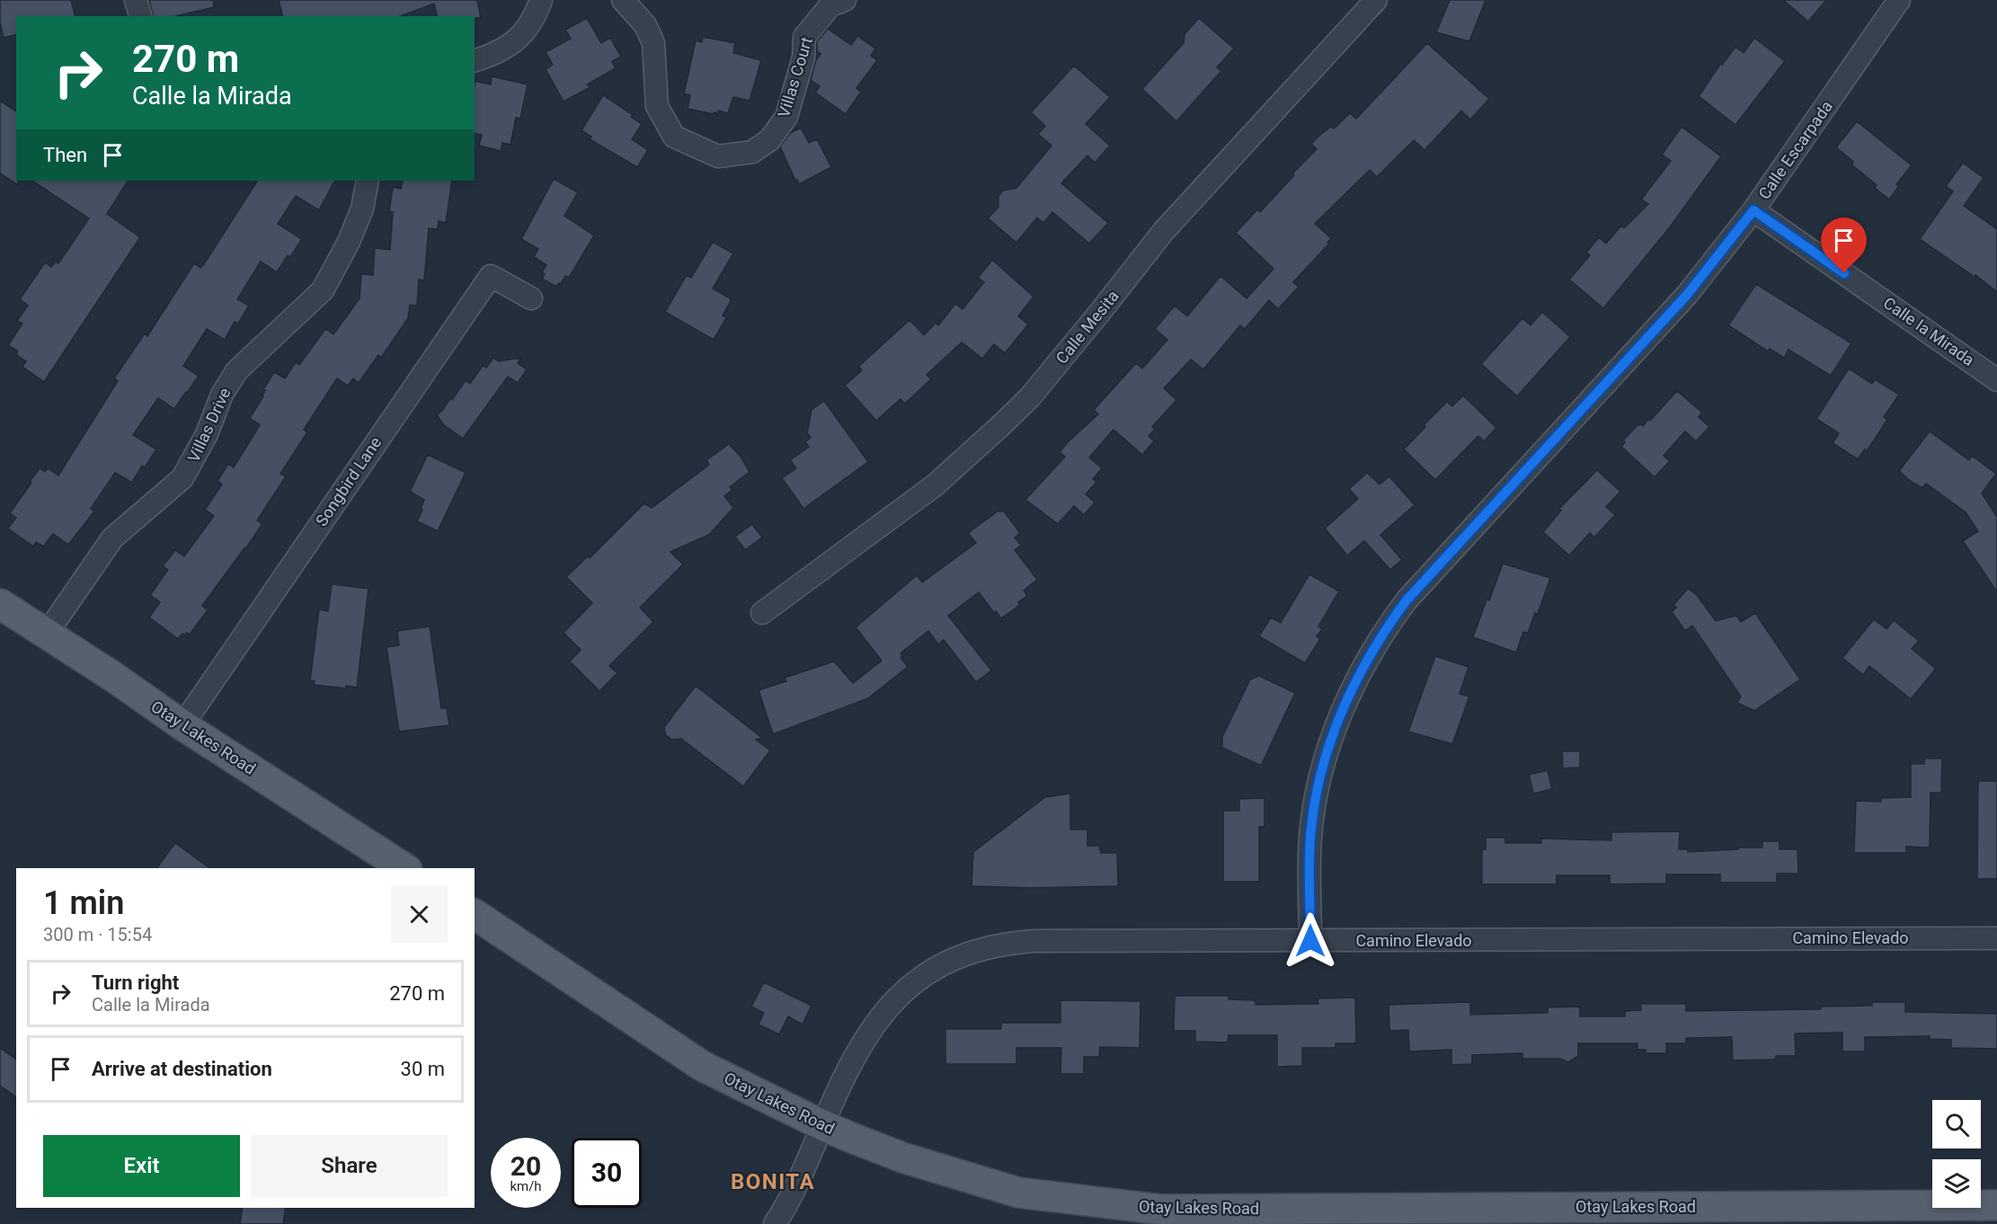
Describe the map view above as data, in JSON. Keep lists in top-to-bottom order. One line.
{"streets":{"main road":["Otay Lakes Road"],"street":["Villas Court","Calle Escarpada","Calle Mesita","Calle la Mirada","Villas Drive","Songbird Lane","Camino Elevado"]},"crossings":[["Calle Escarpada","Calle la Mirada"],["Calle Escarpada","Camino Elevado"],["Villas Drive","Otay Lakes Road"],["Songbird Lane","Otay Lakes Road"],["Otay Lakes Road","Camino Elevado"]],"districts":["BONITA"],"page":{"turn":["270 m","Calle la Mirada"],"then":"Then","heading":["1 min","300 m · 15:54"],"list":[{"name":"Turn right","note":"Calle la Mirada","value":"270 m"},{"name":"Arrive at destination","value":"30 m"}],"buttons":["Exit","Share"],"speed":"20 km/h","limit":"30"}}
